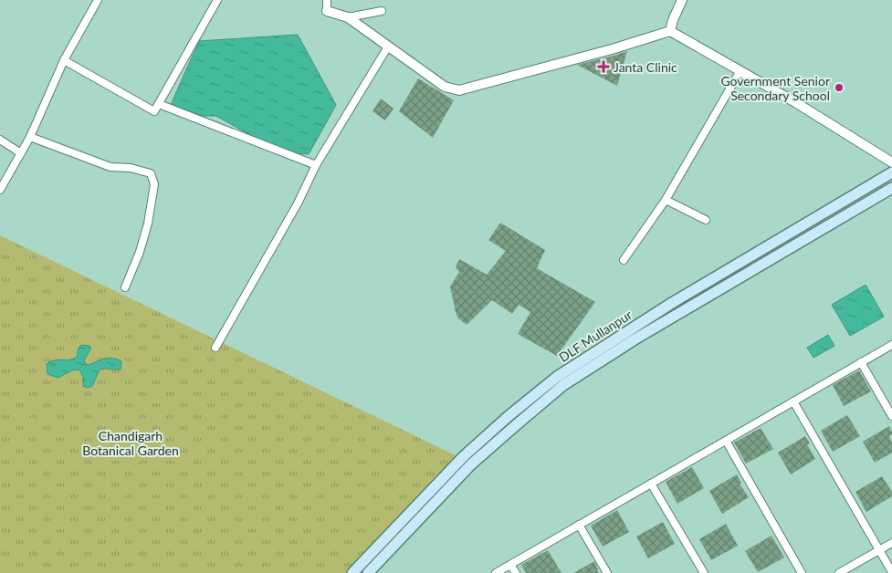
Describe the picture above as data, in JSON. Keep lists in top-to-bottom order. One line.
{"streets":{"main road":["DLF Mullanpur"]},"parks":["Chandigarh Botanical Garden"],"places":{"health":["Janta Clinic"],"other":["Government Senior Secondary School"]}}
